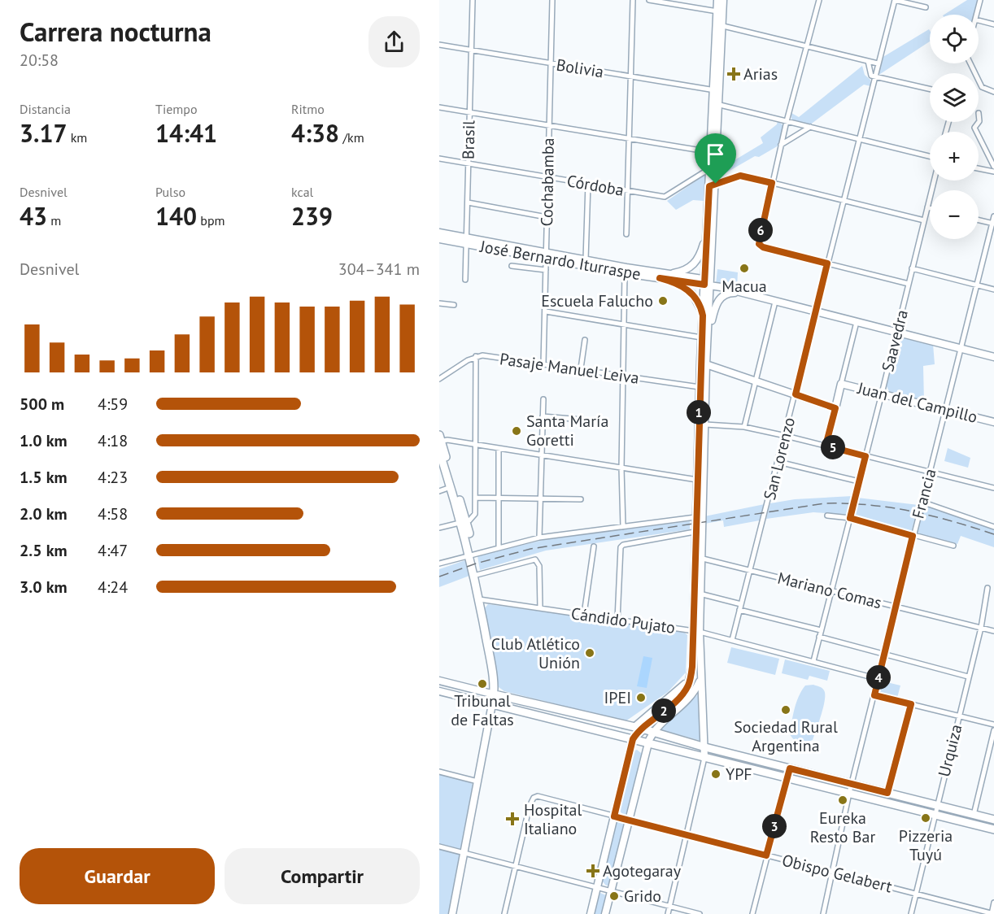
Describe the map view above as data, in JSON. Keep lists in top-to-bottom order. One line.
{"streets":{"main road":["José Bernardo Iturraspe","Juan del Campillo"],"street":["Bolivia","Brasil","Cochabamba","Córdoba","Saavedra","Pasaje Manuel Leiva","San Lorenzo","Francia","Mariano Comas","Cándido Pujato","Urquiza","Obispo Gelabert"]},"crossings":[["Bolivia","Brasil"],["Bolivia","Cochabamba"],["Brasil","Córdoba"],["Brasil","José Bernardo Iturraspe"],["Cochabamba","Córdoba"],["Cochabamba","José Bernardo Iturraspe"],["Cochabamba","Pasaje Manuel Leiva"],["José Bernardo Iturraspe","Saavedra"],["José Bernardo Iturraspe","San Lorenzo"],["José Bernardo Iturraspe","Francia"],["Saavedra","Juan del Campillo"],["Saavedra","Mariano Comas"],["Saavedra","Cándido Pujato"],["Juan del Campillo","San Lorenzo"],["Juan del Campillo","Francia"],["San Lorenzo","Mariano Comas"],["San Lorenzo","Cándido Pujato"],["Francia","Mariano Comas"],["Francia","Cándido Pujato"],["Francia","Obispo Gelabert"],["Mariano Comas","Urquiza"],["Urquiza","Obispo Gelabert"]],"places":{"health":["Arias","Hospital Italiano","Agotegaray"],"other":["Macua","Escuela Falucho","Santa María Goretti","Club Atlético Unión","Tribunal de Faltas","IPEI","Sociedad Rural Argentina","YPF","Eureka Resto Bar","Pizzeria Tuyú","Grido"]},"page":{"heading":["Carrera nocturna","20:58"],"map_buttons":["+","−"],"stats":[["Distancia","3.17 km"],["Tiempo","14:41"],["Ritmo","4:38 /km"],["Desnivel","43 m"],["Pulso","140 bpm"],["kcal","239"]],"pins":["6","1","5","4","2","3"],"chart":["Desnivel","304–341 m"],"list":[{"name":"500 m","note":"4:59"},{"name":"1.0 km","note":"4:18"},{"name":"1.5 km","note":"4:23"},{"name":"2.0 km","note":"4:58"},{"name":"2.5 km","note":"4:47"},{"name":"3.0 km","note":"4:24"}],"buttons":["Guardar","Compartir"]}}
